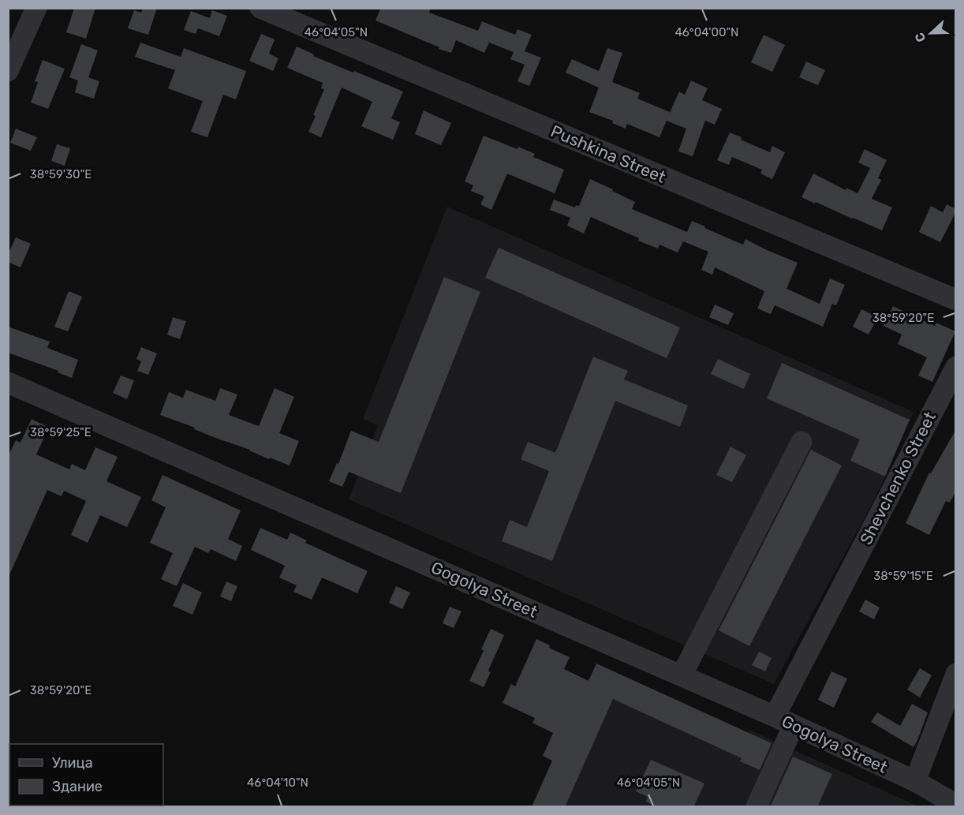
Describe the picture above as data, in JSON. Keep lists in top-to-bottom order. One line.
{"streets":{"street":["Pushkina Street","Shevchenko Street","Gogolya Street"]},"crossings":[["Shevchenko Street","Gogolya Street"]],"legend":["Улица","Здание"],"north":"left","coordinates":["46°04'05\"N","46°04'00\"N","38°59'30\"E","38°59'20\"E","38°59'25\"E","38°59'15\"E","46°04'10\"N"]}
